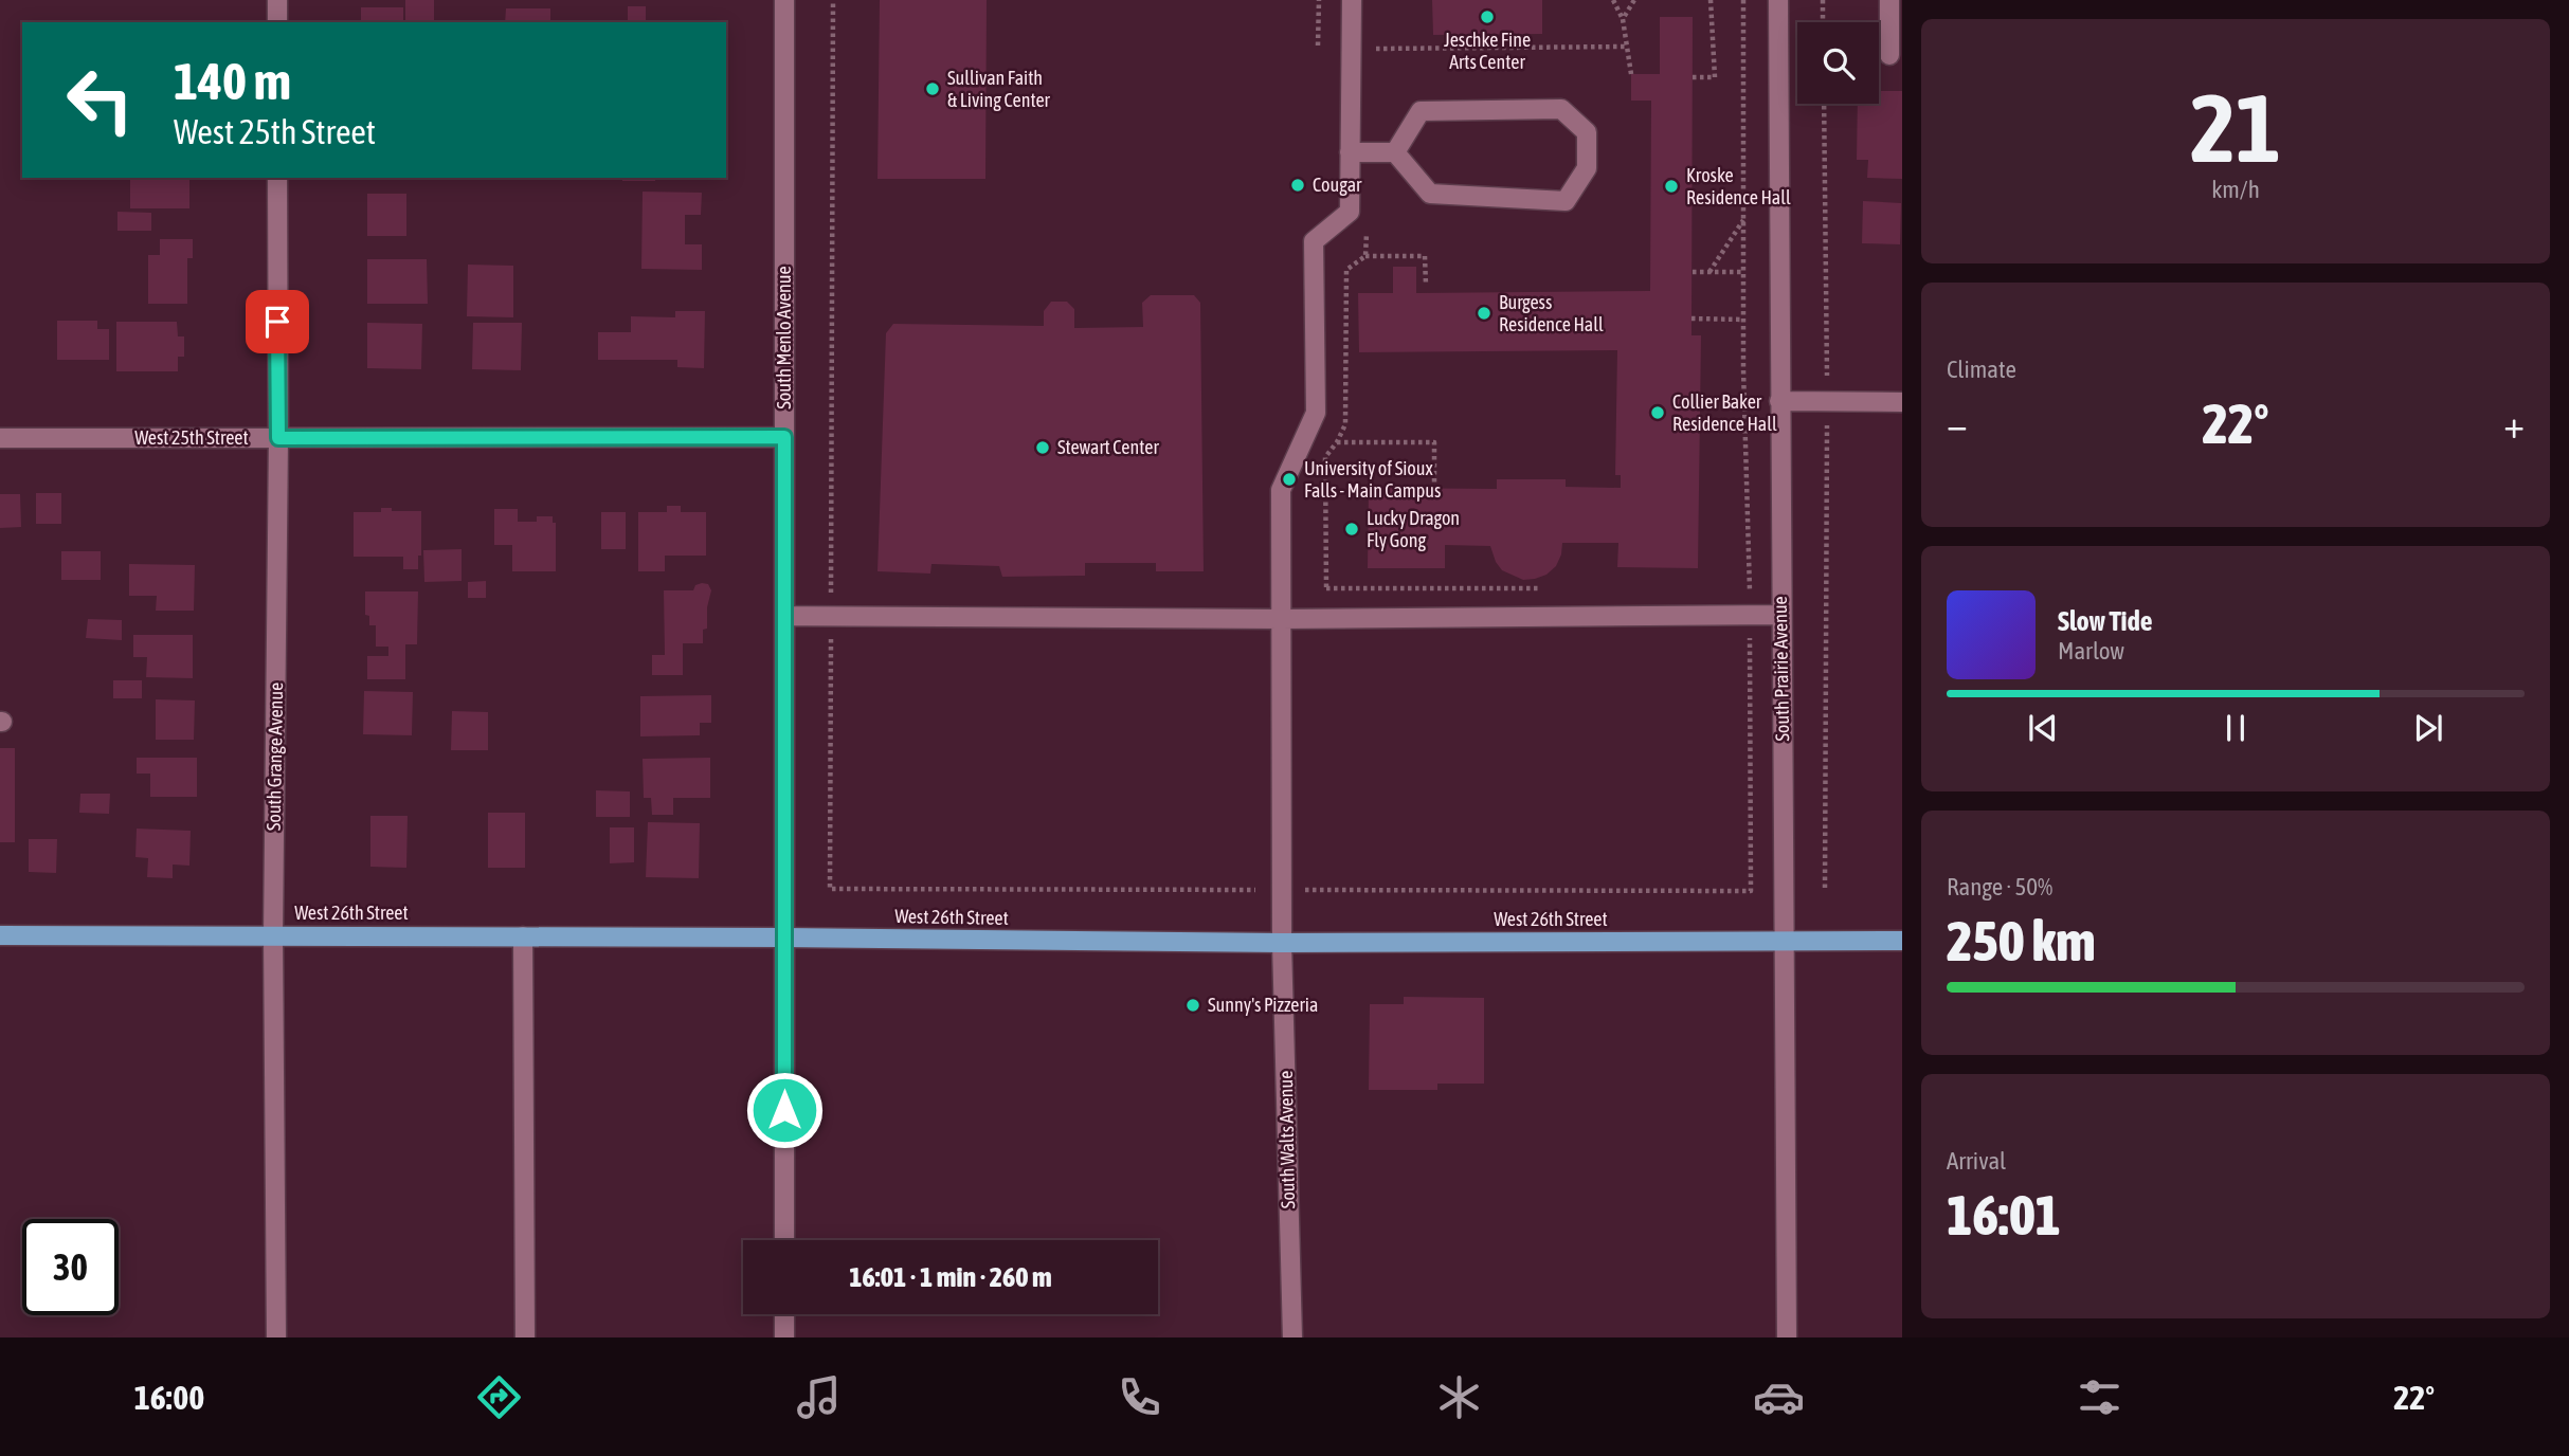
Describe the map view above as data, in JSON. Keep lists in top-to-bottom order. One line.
{"streets":{"main road":["West 26th Street"],"street":["South Menlo Avenue","West 25th Street","South Prairie Avenue","South Grange Avenue","South Walts Avenue"]},"crossings":[["South Menlo Avenue","West 25th Street"],["South Menlo Avenue","West 26th Street"],["West 25th Street","South Grange Avenue"],["South Prairie Avenue","West 26th Street"],["South Grange Avenue","West 26th Street"],["West 26th Street","South Walts Avenue"]],"places":["Jeschke Fine Arts Center","Sullivan Faith & Living Center","Cougar","Kroske Residence Hall","Burgess Residence Hall","Collier Baker Residence Hall","Stewart Center","University of Sioux Falls - Main Campus","Lucky Dragon Fly Gong","Sunny's Pizzeria"],"page":{"tile":[["21","km/h"],"Climate",["Range · 50%","250 km"],["Arrival","16:01"]],"turn":["140 m","West 25th Street"],"heat":["−","22°","+"],"song":["Slow Tide","Marlow"],"limit":"30","trip":"16:01 · 1 min · 260 m","tabs":["16:00","22°"]}}
